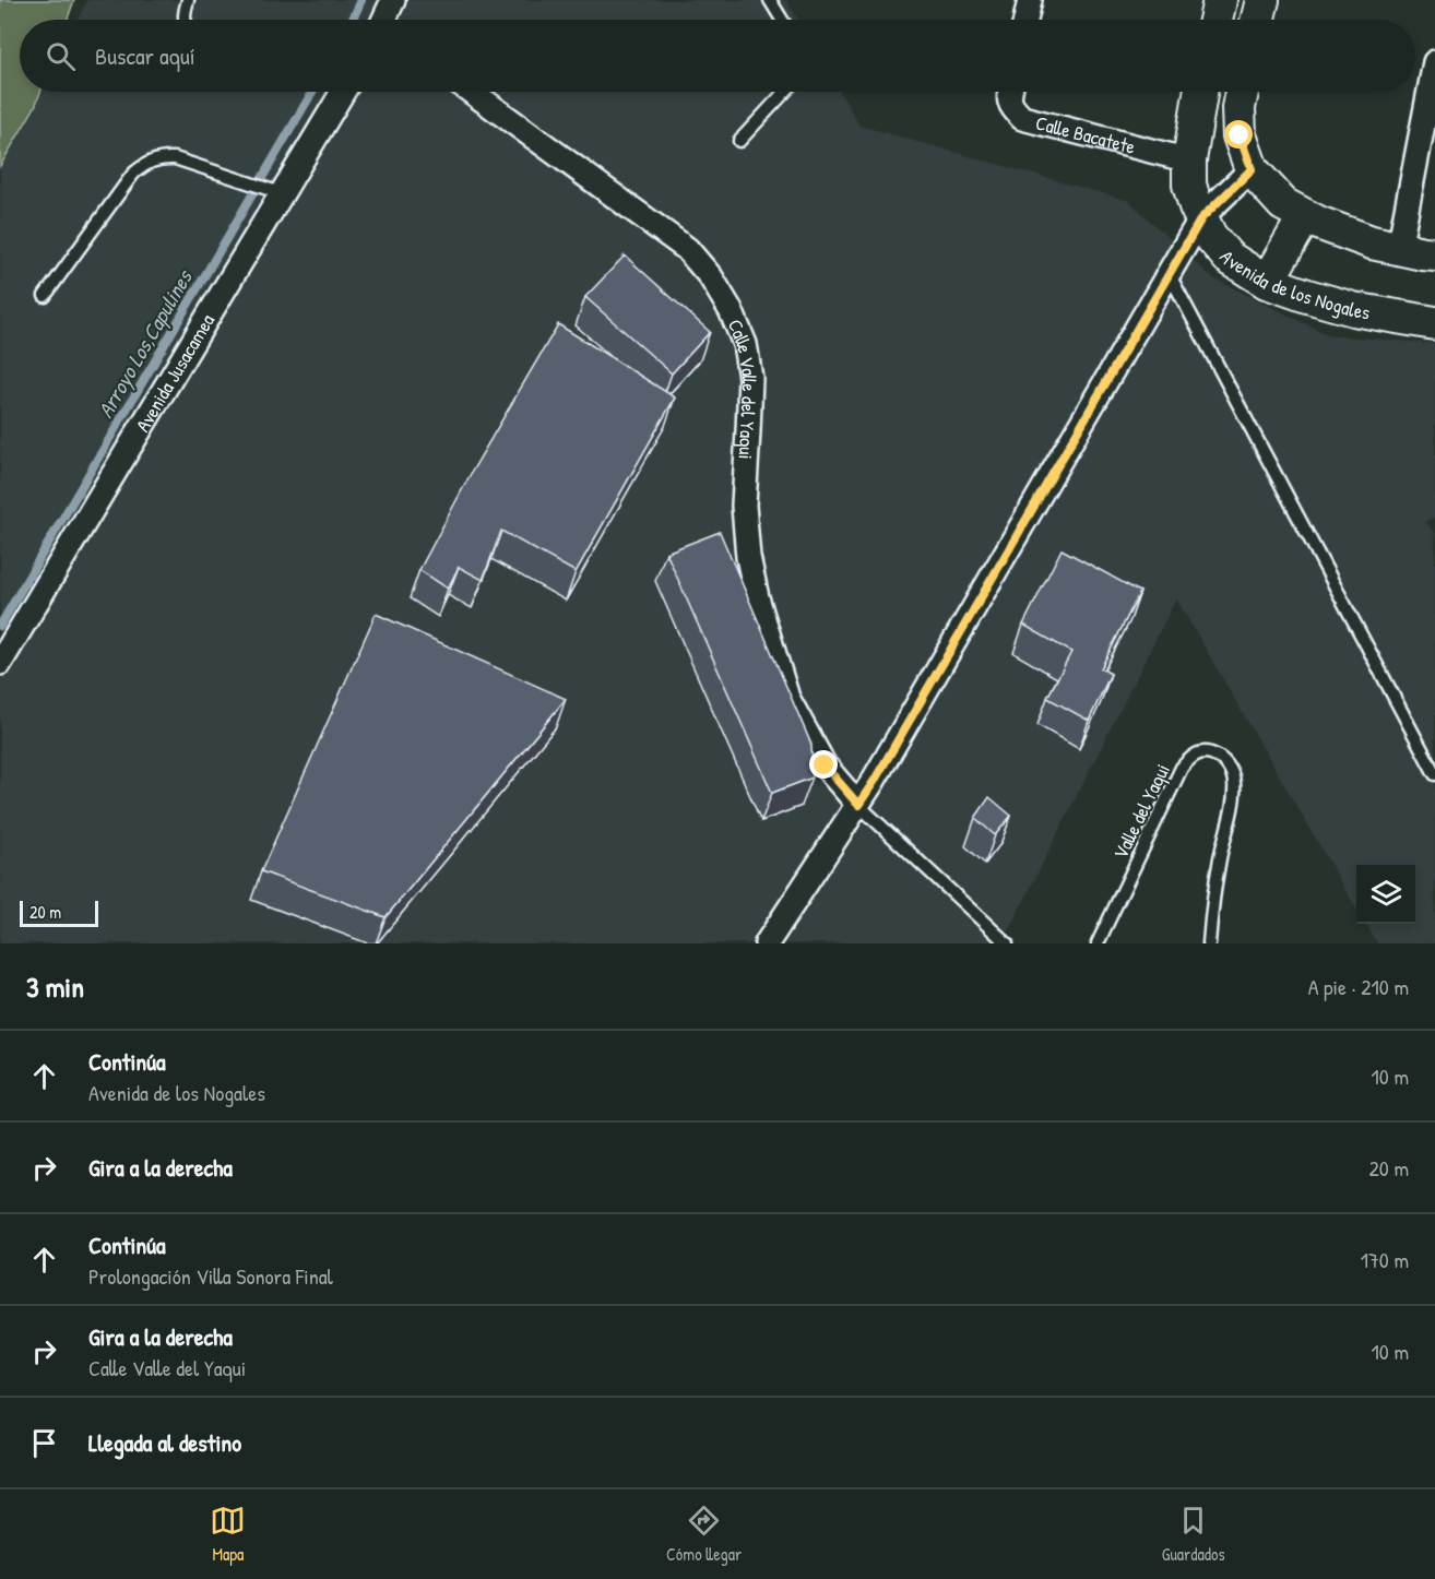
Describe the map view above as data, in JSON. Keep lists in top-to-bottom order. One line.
{"streets":{"main road":["Avenida de los Nogales"],"street":["Calle Bacatete","Avenida Jusacamea","Calle Valle del Yaqui"],"lane":["Valle del Yaqui"]},"crossings":[["Calle Bacatete","Avenida de los Nogales"]],"water":["Arroyo Los,Capulines"],"scale_bar":"20 m","page":{"search":"Buscar aquí","scale":"20 m","heading":["3 min","A pie · 210 m"],"list":[["Continúa","Avenida de los Nogales","10 m"],["Gira a la derecha","20 m"],["Continúa","Prolongación Villa Sonora Final","170 m"],["Gira a la derecha","Calle Valle del Yaqui","10 m"],"Llegada al destino"],"nav":["Mapa","Cómo llegar","Guardados"]}}
